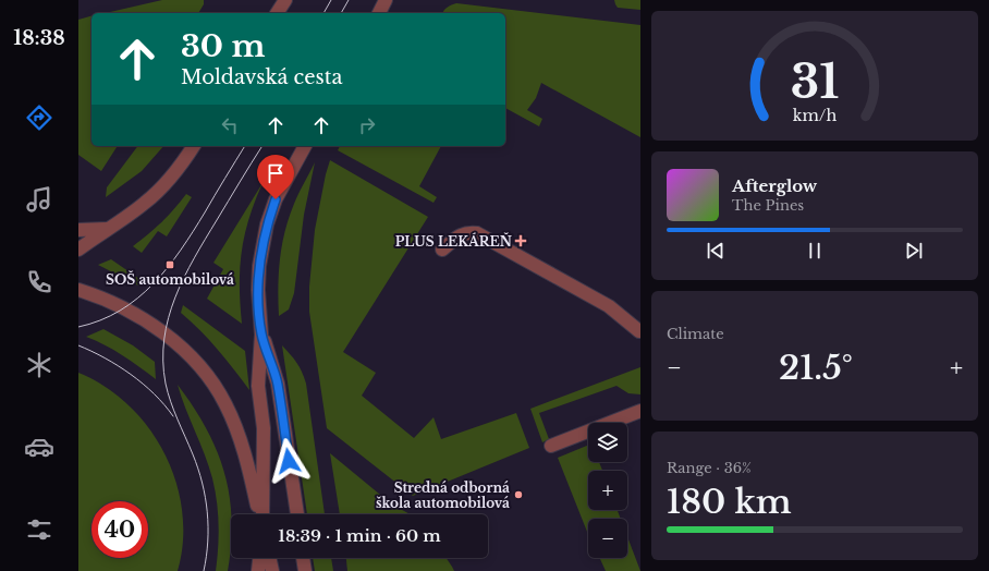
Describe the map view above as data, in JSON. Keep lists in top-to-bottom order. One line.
{"places":{"health":["PLUS LEKÁREŇ"],"transit":["SOŠ automobilová"],"other":["Stredná odborná škola automobilová"]},"page":{"tabs":"18:38","turn":["30 m","Moldavská cesta"],"song":["Afterglow","The Pines"],"tile":["Climate",["Range · 36%","180 km"]],"heat":["−","21.5°","+"],"map_buttons":["+","−"],"limit":"40","trip":"18:39 · 1 min · 60 m","gauge":["31","km/h"]}}
